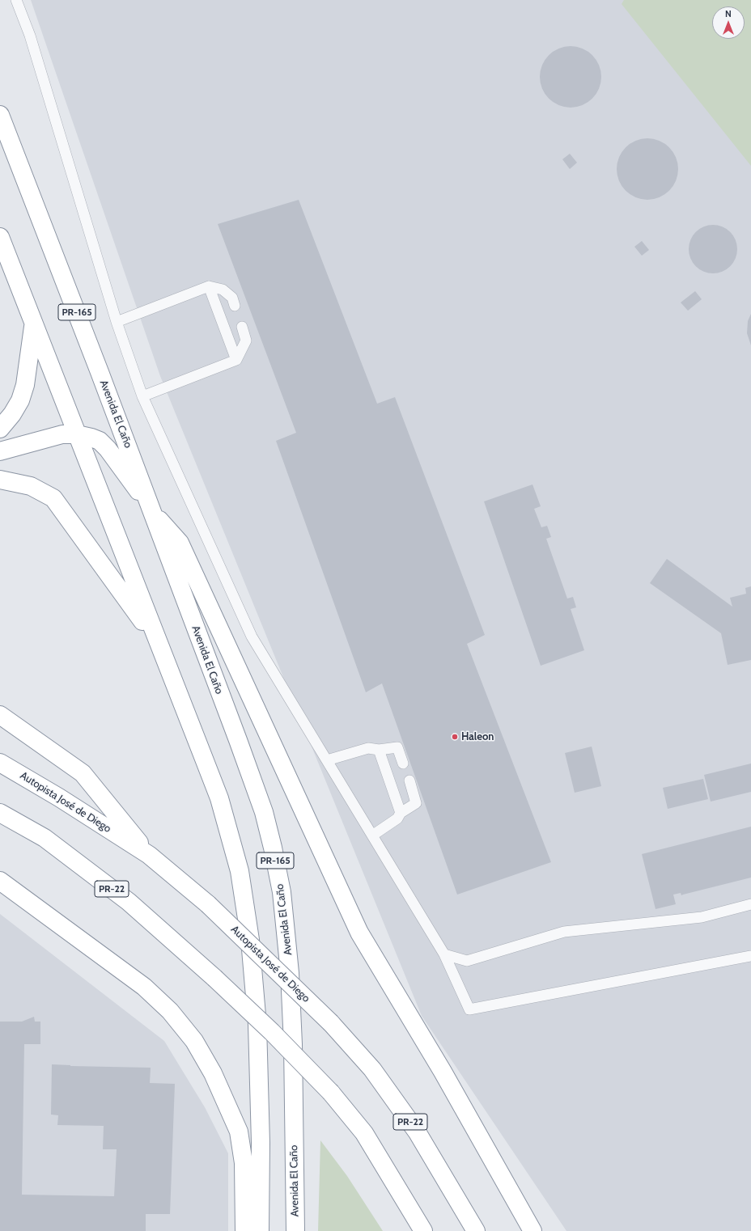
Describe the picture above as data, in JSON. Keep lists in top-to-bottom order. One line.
{"streets":{"highway":["PR-165","Avenida El Caño","Autopista José de Diego","PR-22"]},"places":["Haleon"],"north":"top"}
